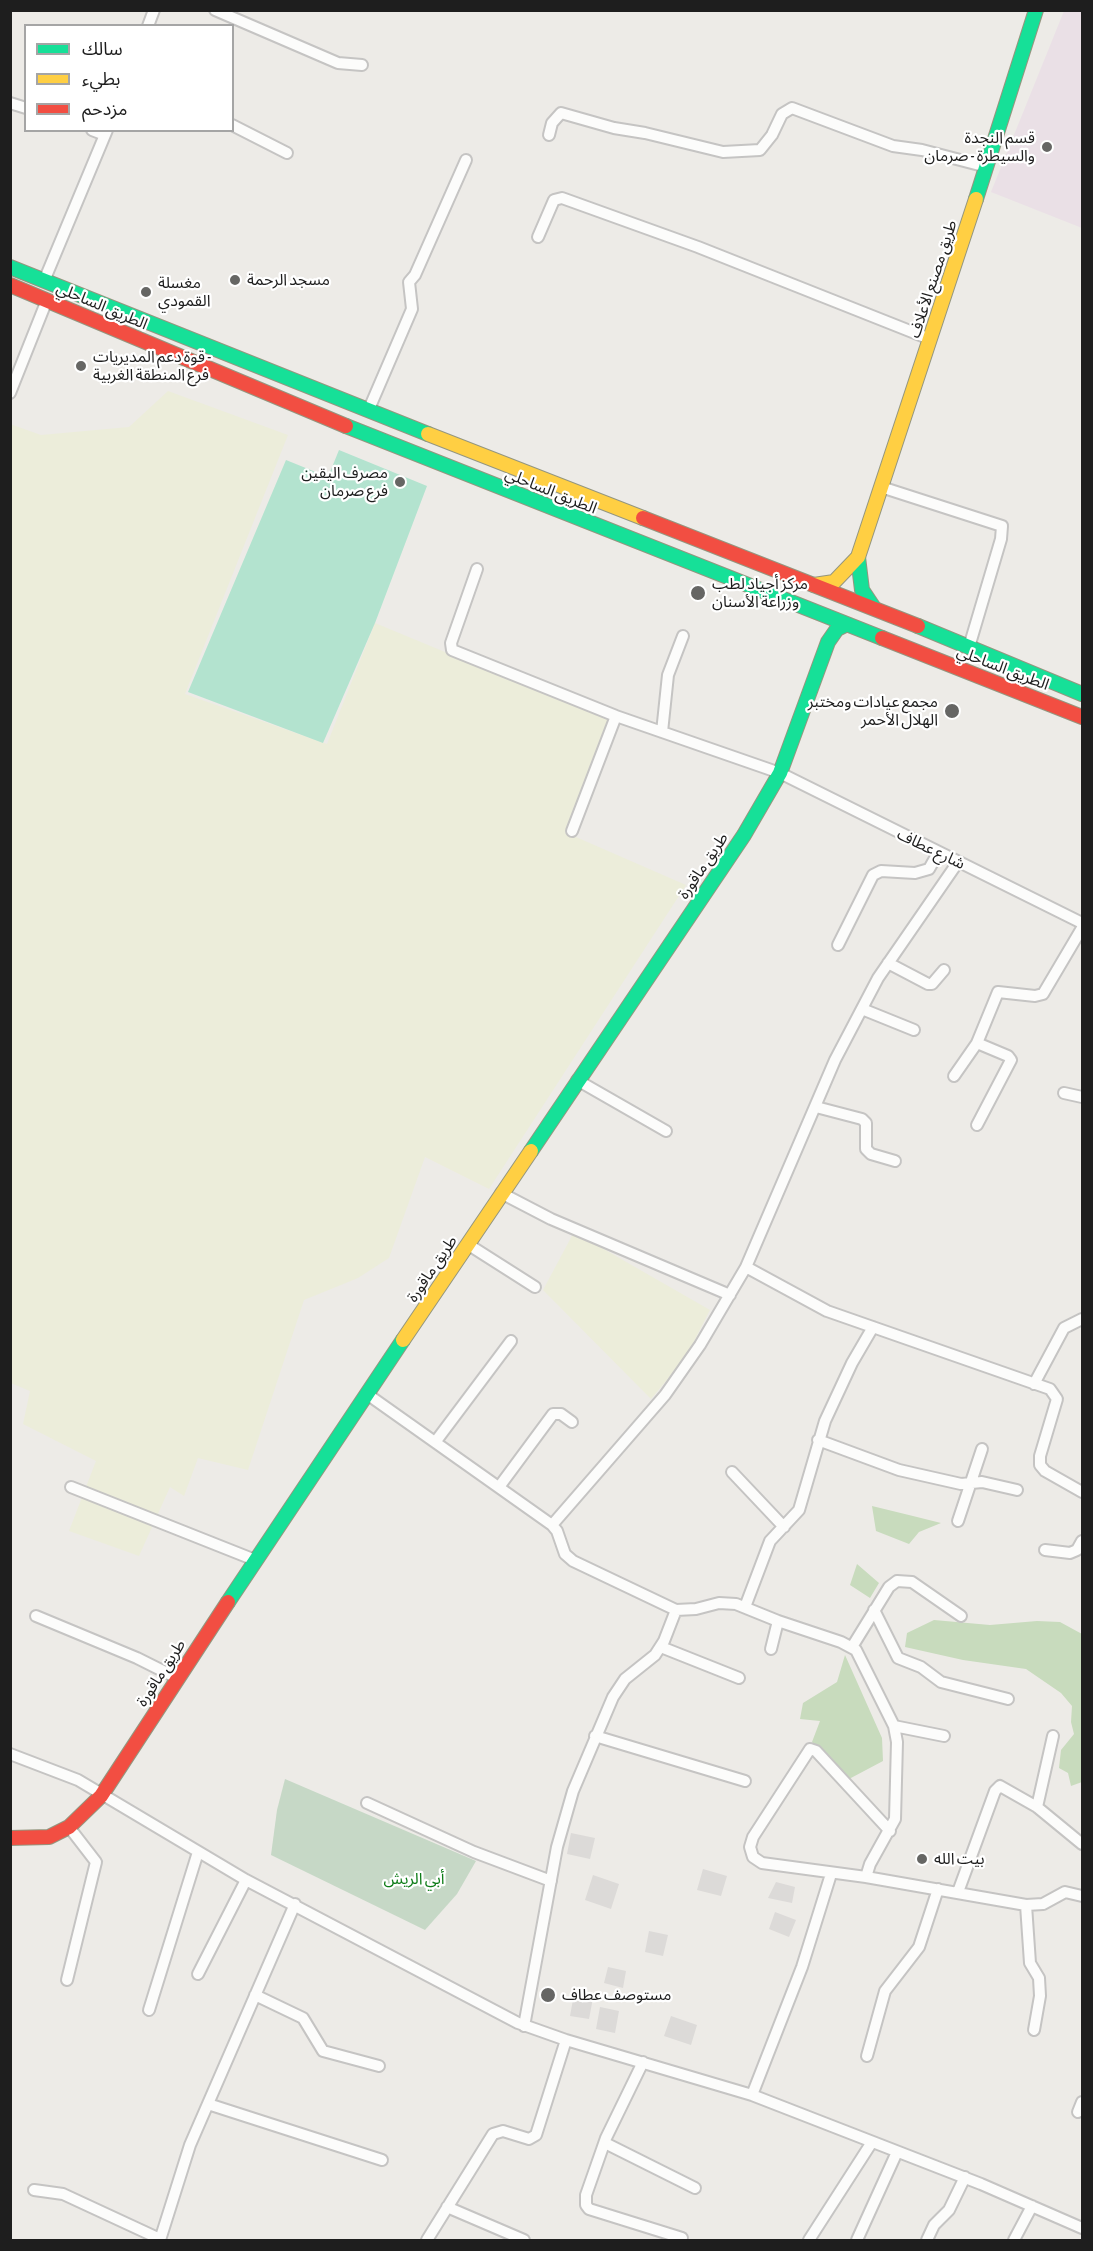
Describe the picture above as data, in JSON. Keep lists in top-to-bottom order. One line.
{"streets":{"main road":["طريق مصنع الأعلاف","الطريق الساحلي","طريق ماقورة"],"street":["شارع عطاف"]},"crossings":[["طريق مصنع الأعلاف","الطريق الساحلي"],["الطريق الساحلي","طريق ماقورة"],["شارع عطاف","طريق ماقورة"]],"parks":["أبي الريش"],"places":["قسم النجدة والسيطرة - صرمان","مسجد الرحمة","مغسلة القمودي","قوة دعم المديريات - فرع المنطقة الغربية","مصرف اليقين فرع صرمان","مركز أجياد لطب وزراعة الأسنان","مجمع عيادات ومختبر الهلال الأحمر","بيت الله","مستوصف عطاف"],"legend":["سالك","بطيء","مزدحم"]}
